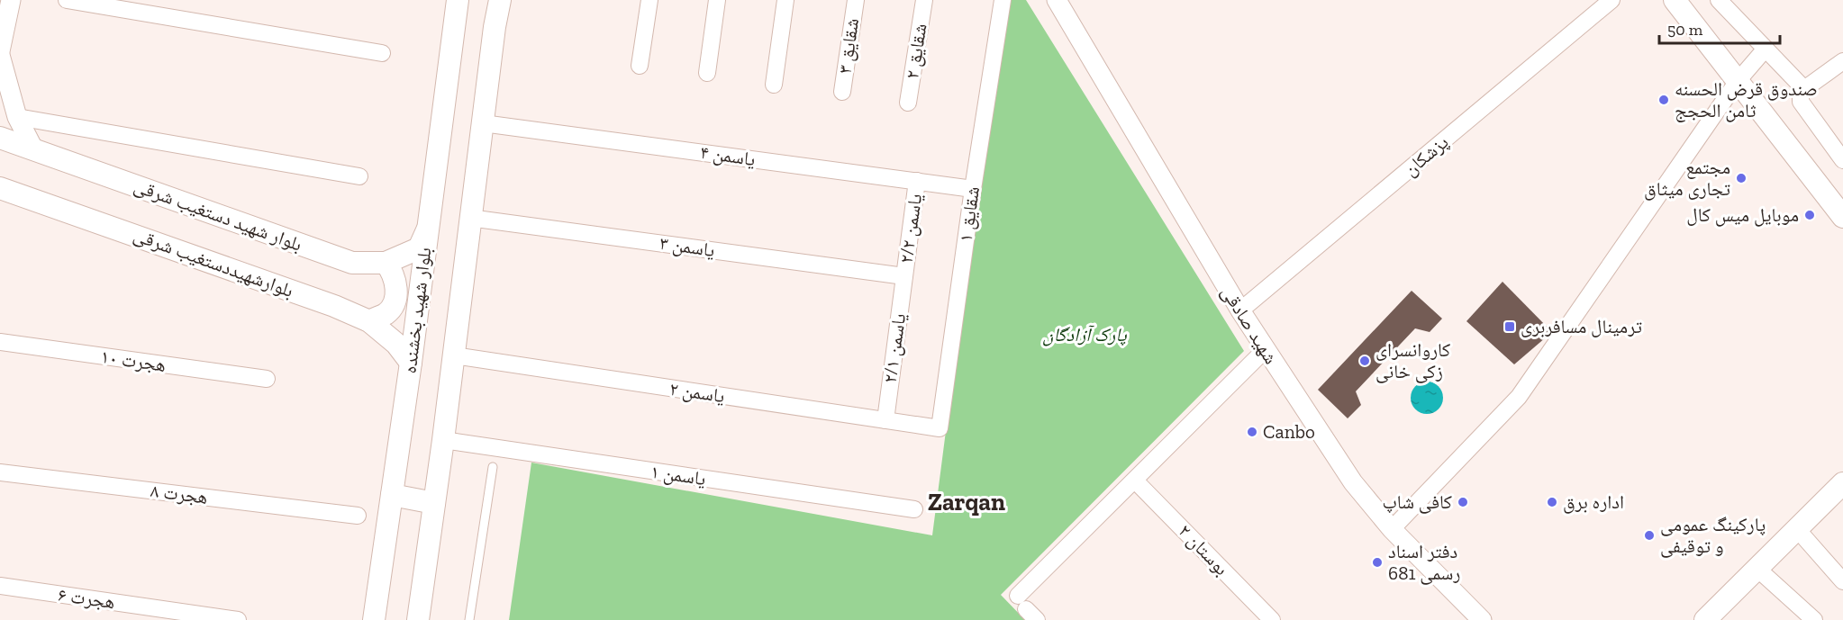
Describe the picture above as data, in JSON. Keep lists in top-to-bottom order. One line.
{"streets":{"main road":["بلوار شهید دستغیب شرقی","بلوارشهیددستغیب شرقی","بلوار شهید بخشنده"],"street":["شقایق ۳","شقایق ۲","یاسمن ۴","پزشکان","شقایق ۱","یاسمن ۲/۲","یاسمن ۳","شهید صادقی","یاسمن ۲/۱","هجرت ۱۰","یاسمن ۲","یاسمن ۱","هجرت ۸","بوستان ۲","هجرت ۶"]},"crossings":[["یاسمن ۴","شقایق ۱"],["یاسمن ۴","یاسمن ۲/۲"],["پزشکان","شهید صادقی"],["شقایق ۱","یاسمن ۲"],["بلوار شهید دستغیب شرقی","بلوار شهید بخشنده"],["یاسمن ۲/۲","یاسمن ۳"],["یاسمن ۲/۲","یاسمن ۲/۱"],["یاسمن ۳","یاسمن ۲/۱"],["بلوارشهیددستغیب شرقی","بلوار شهید بخشنده"],["یاسمن ۲/۱","یاسمن ۲"]],"districts":["Zarqan"],"parks":["پارک آزادگان"],"places":{"other":["صندوق قرض الحسنه ثامن الحجج","مجتمع تجاری میثاق","موبایل میس کال","کاروانسرای زکی خانی","Canbo","کافی شاپ","اداره برق","پارکینگ عمومی و توقیفی","دفتر اسناد رسمی 681"],"transit":["ترمینال مسافربری"]},"scale_bar":"50 m"}
